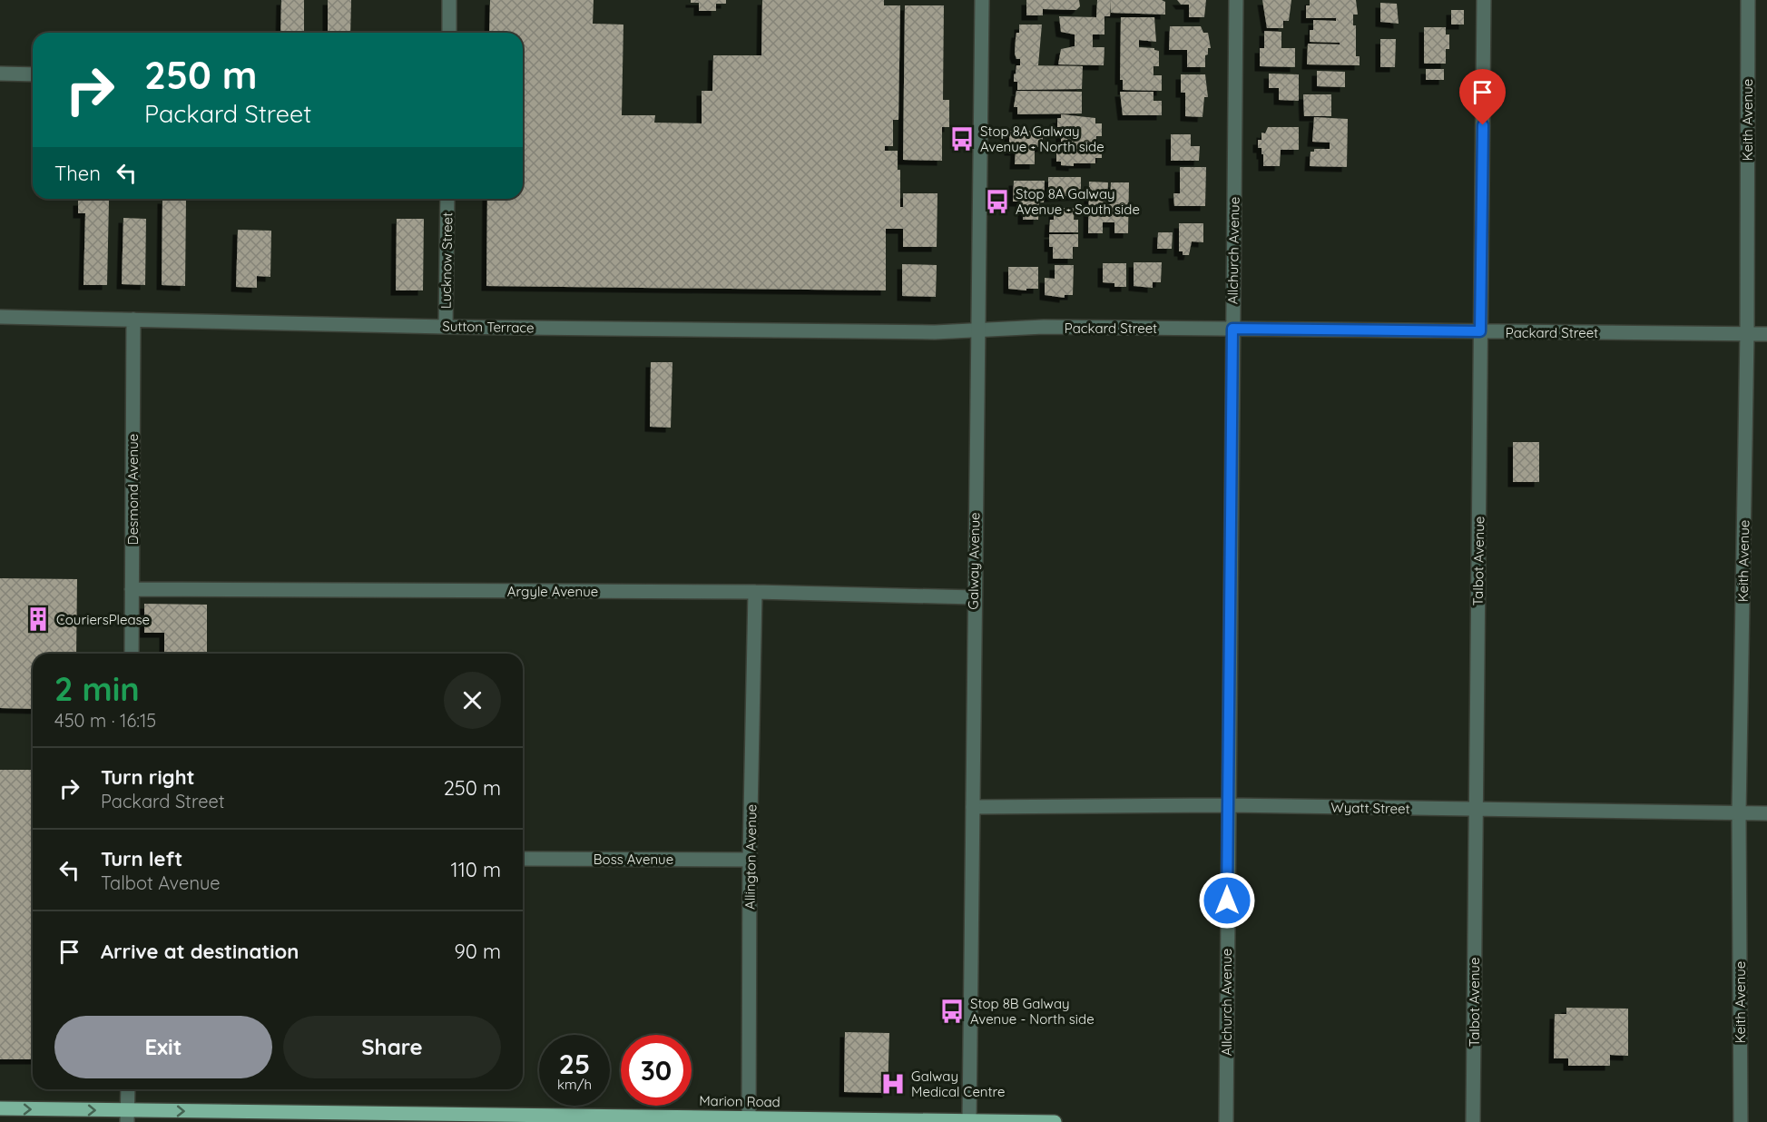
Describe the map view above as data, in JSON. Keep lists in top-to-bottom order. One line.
{"streets":{"main road":["Marion Road"],"street":["Keith Avenue","Allchurch Avenue","Lucknow Street","Sutton Terrace","Packard Street","Desmond Avenue","Galway Avenue","Talbot Avenue","Argyle Avenue","Wyatt Street","Allington Avenue","Boss Avenue"]},"crossings":[["Keith Avenue","Packard Street"],["Keith Avenue","Wyatt Street"],["Allchurch Avenue","Packard Street"],["Allchurch Avenue","Wyatt Street"],["Lucknow Street","Sutton Terrace"],["Sutton Terrace","Packard Street"],["Sutton Terrace","Desmond Avenue"],["Sutton Terrace","Galway Avenue"],["Packard Street","Galway Avenue"],["Packard Street","Talbot Avenue"],["Desmond Avenue","Argyle Avenue"],["Galway Avenue","Argyle Avenue"],["Galway Avenue","Wyatt Street"],["Galway Avenue","Marion Road"],["Talbot Avenue","Wyatt Street"],["Argyle Avenue","Allington Avenue"],["Allington Avenue","Boss Avenue"],["Allington Avenue","Marion Road"]],"one_way":["Marion Road"],"places":{"bus stop":["Stop 8A Galway Avenue - North side","Stop 8A Galway Avenue - South side","Stop 8B Galway Avenue - North side"],"building":["CouriersPlease"],"hospital":["Galway Medical Centre"]},"page":{"turn":["250 m","Packard Street"],"then":"Then","heading":["2 min","450 m · 16:15"],"list":[{"name":"Turn right","note":"Packard Street","value":"250 m"},{"name":"Turn left","note":"Talbot Avenue","value":"110 m"},{"name":"Arrive at destination","value":"90 m"}],"buttons":["Exit","Share"],"speed":"25 km/h","limit":"30"}}
